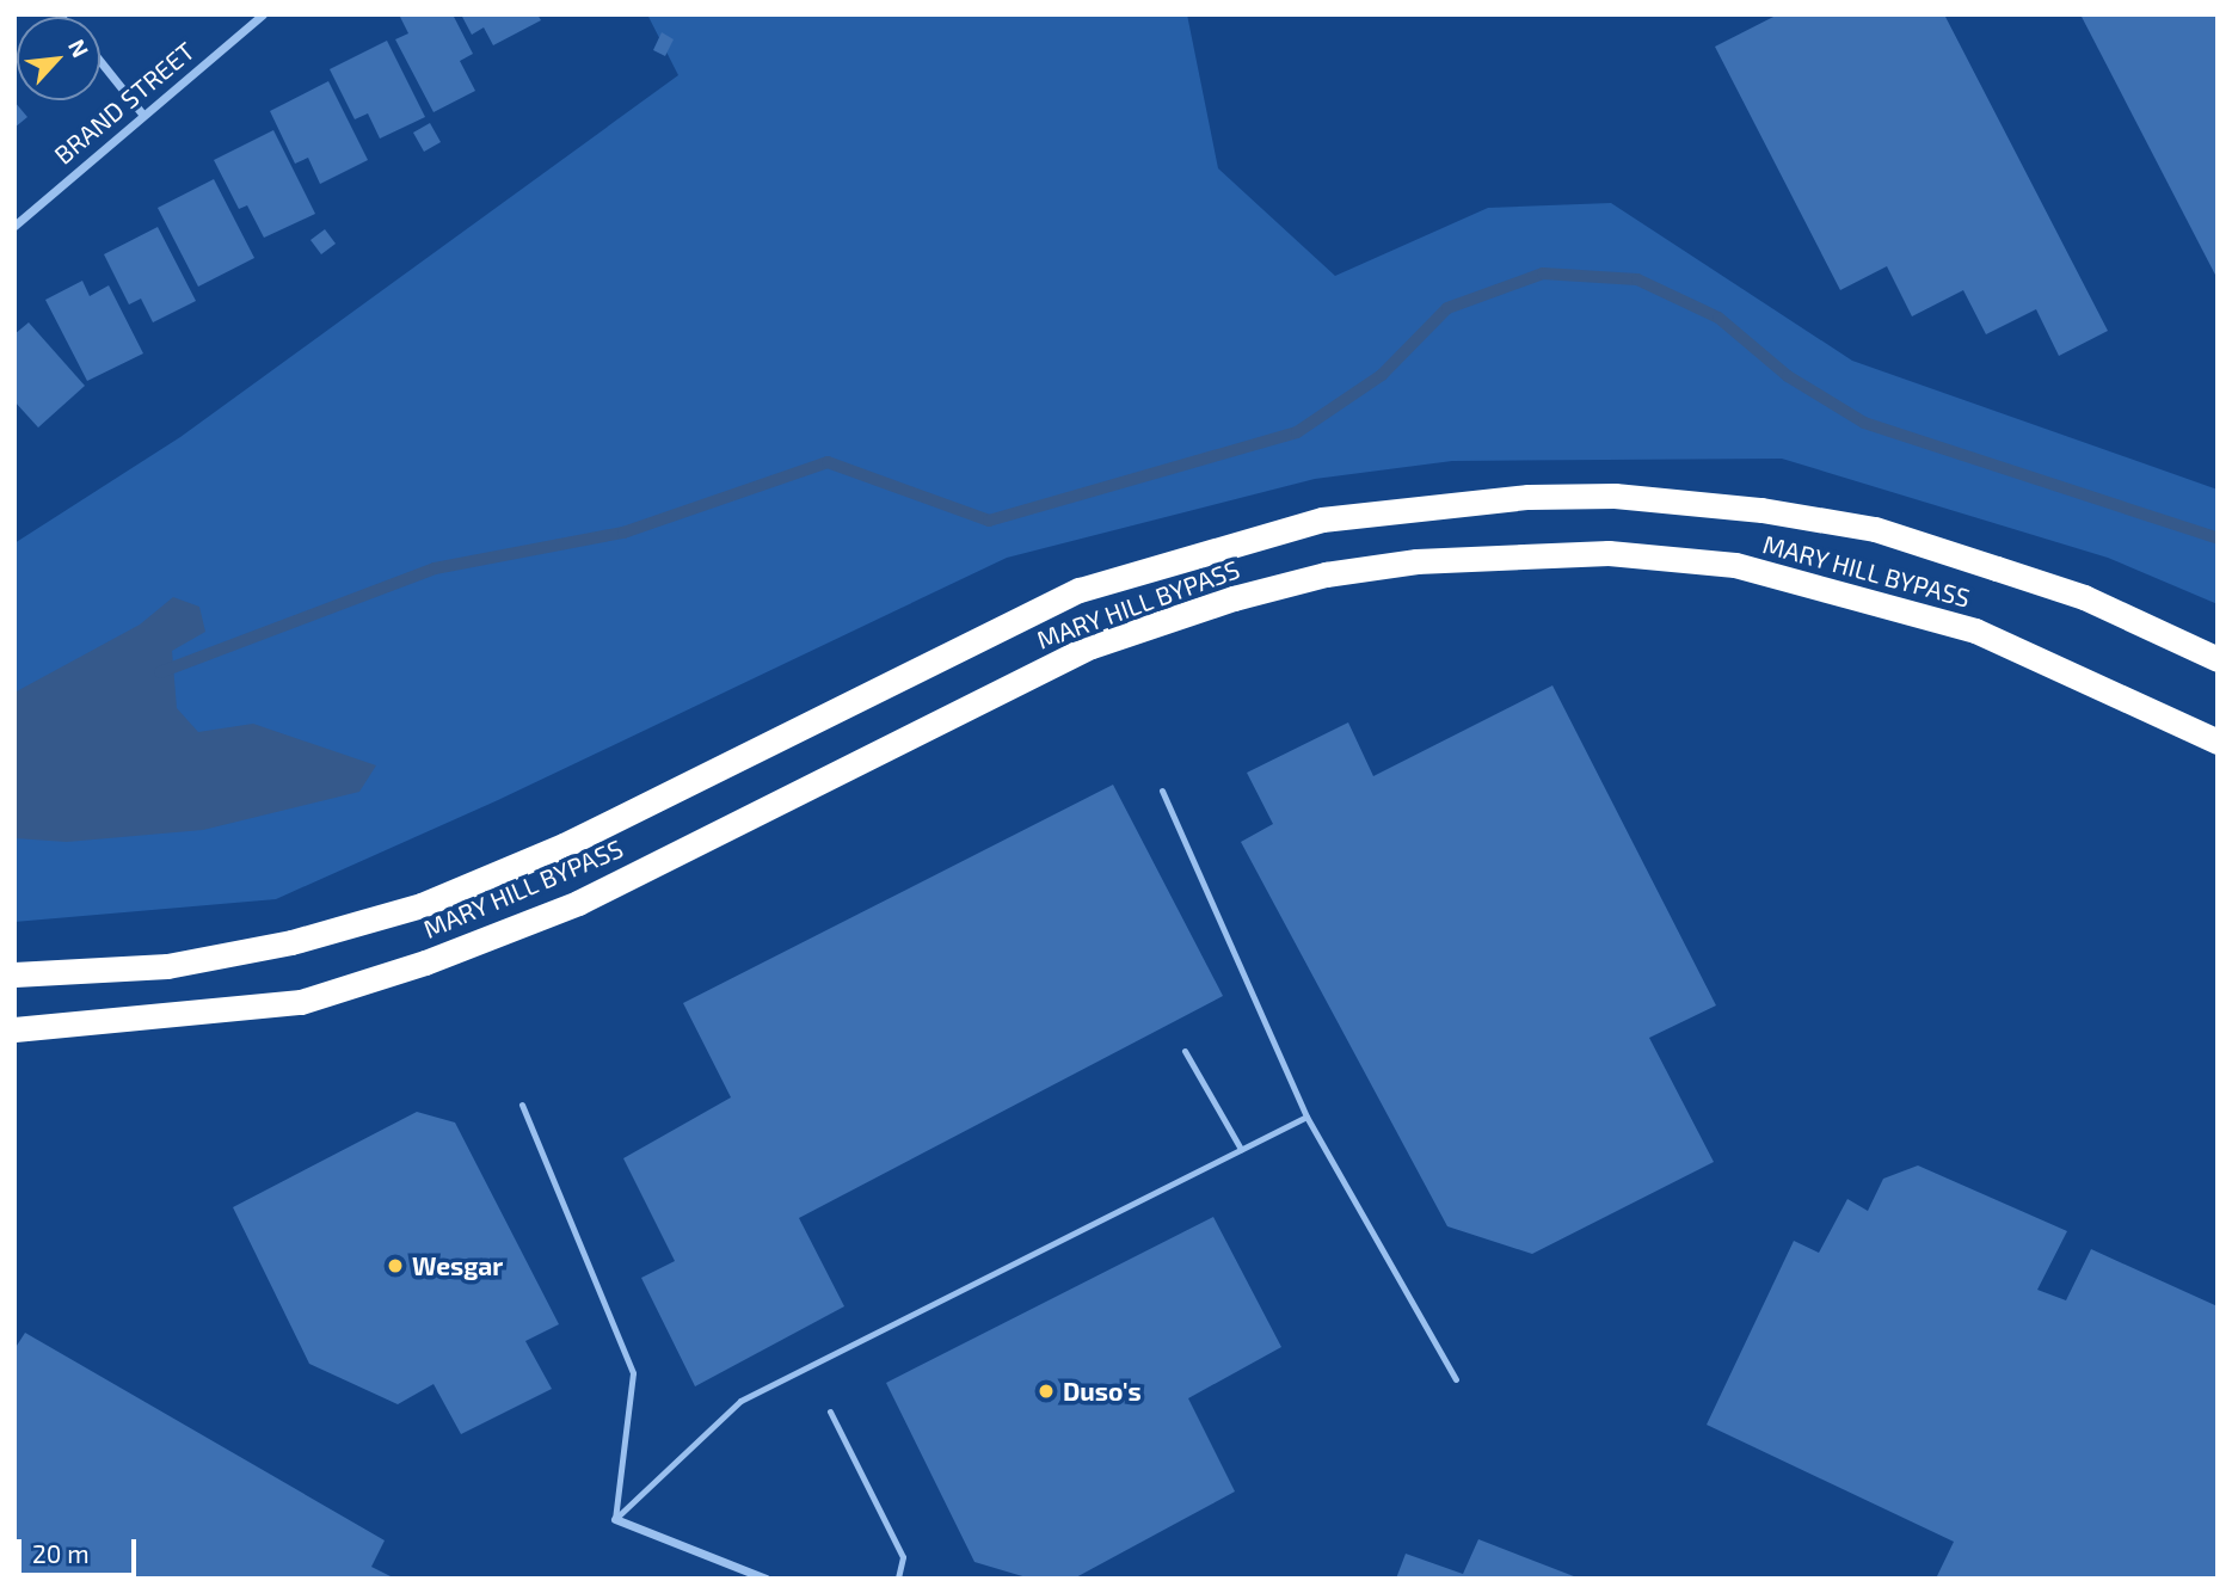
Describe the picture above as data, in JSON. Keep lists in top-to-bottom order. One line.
{"streets":{"highway":["MARY HILL BYPASS"],"street":["BRAND STREET"]},"places":["Wesgar","Duso's"],"scale_bar":"20 m","north":"top right"}
